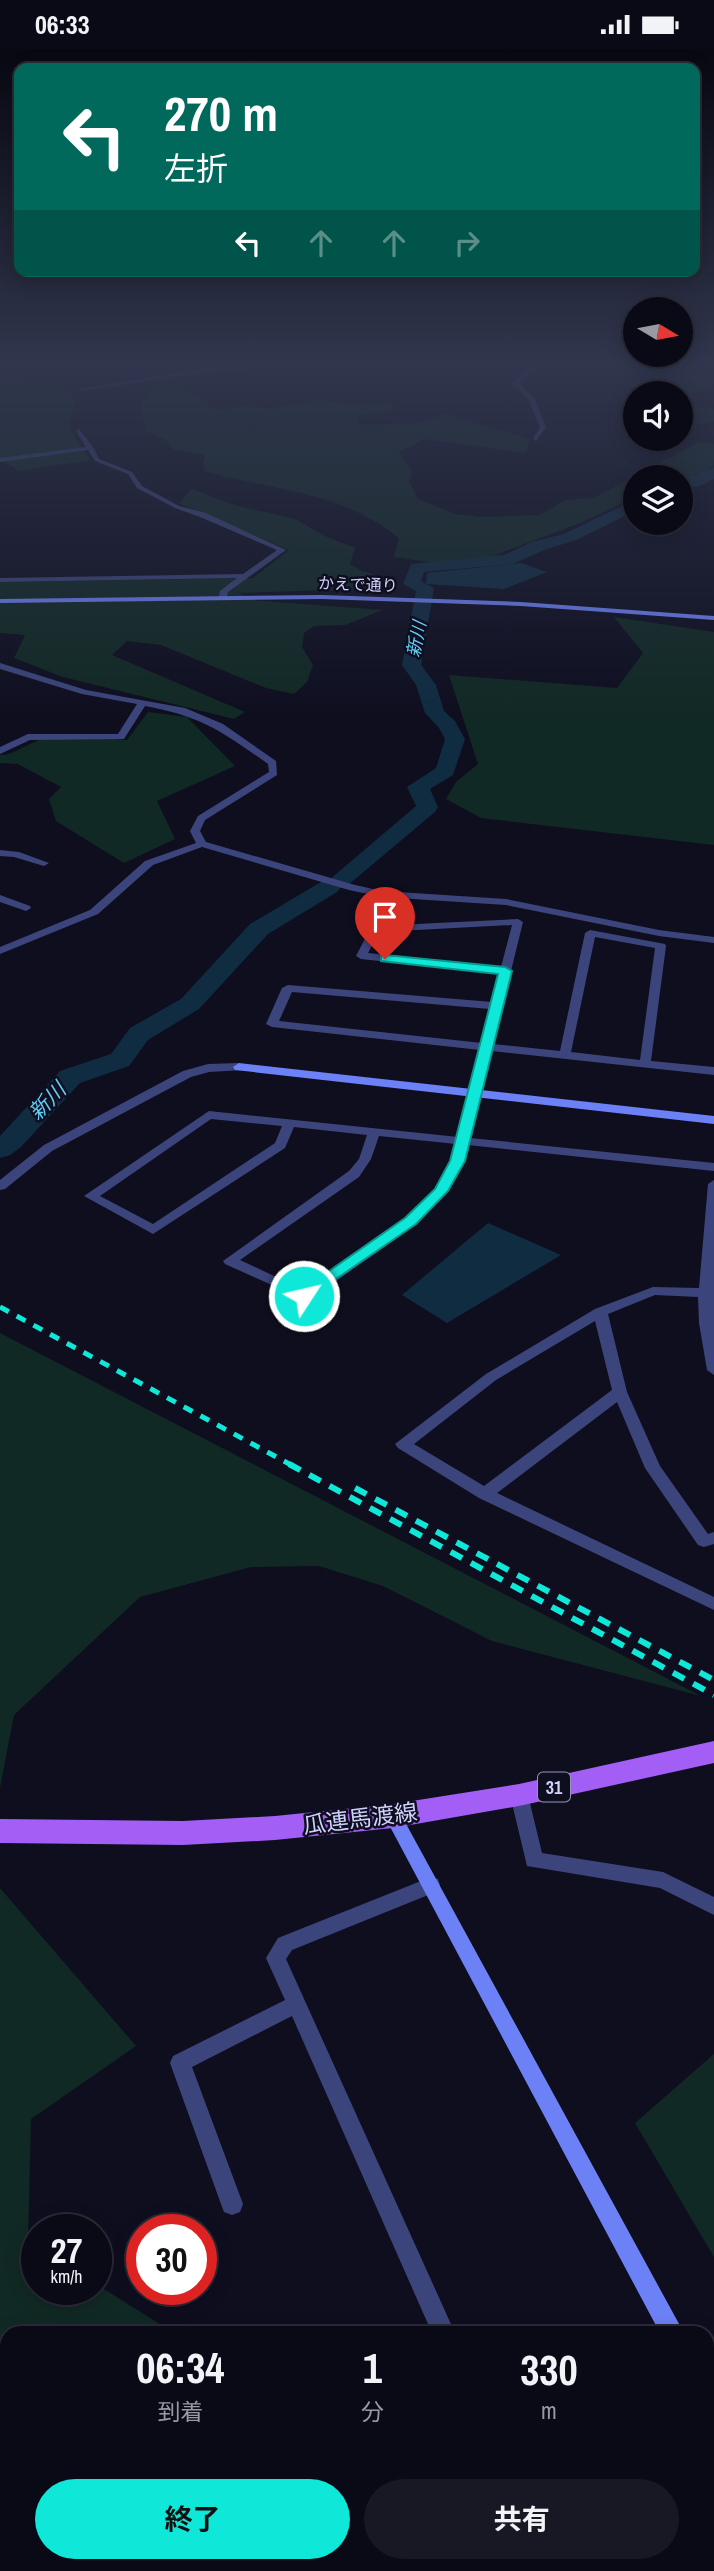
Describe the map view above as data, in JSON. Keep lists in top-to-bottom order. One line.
{"streets":{"main road":["31","瓜連馬渡線"],"street":["かえで通り"]},"water":["新川"],"north":"right","page":{"status":"06:33","turn":["270 m","左折"],"speed":"27 km/h","limit":"30","eta":["06:34","到着","1","分","330","m"],"buttons":["終了","共有"]}}
